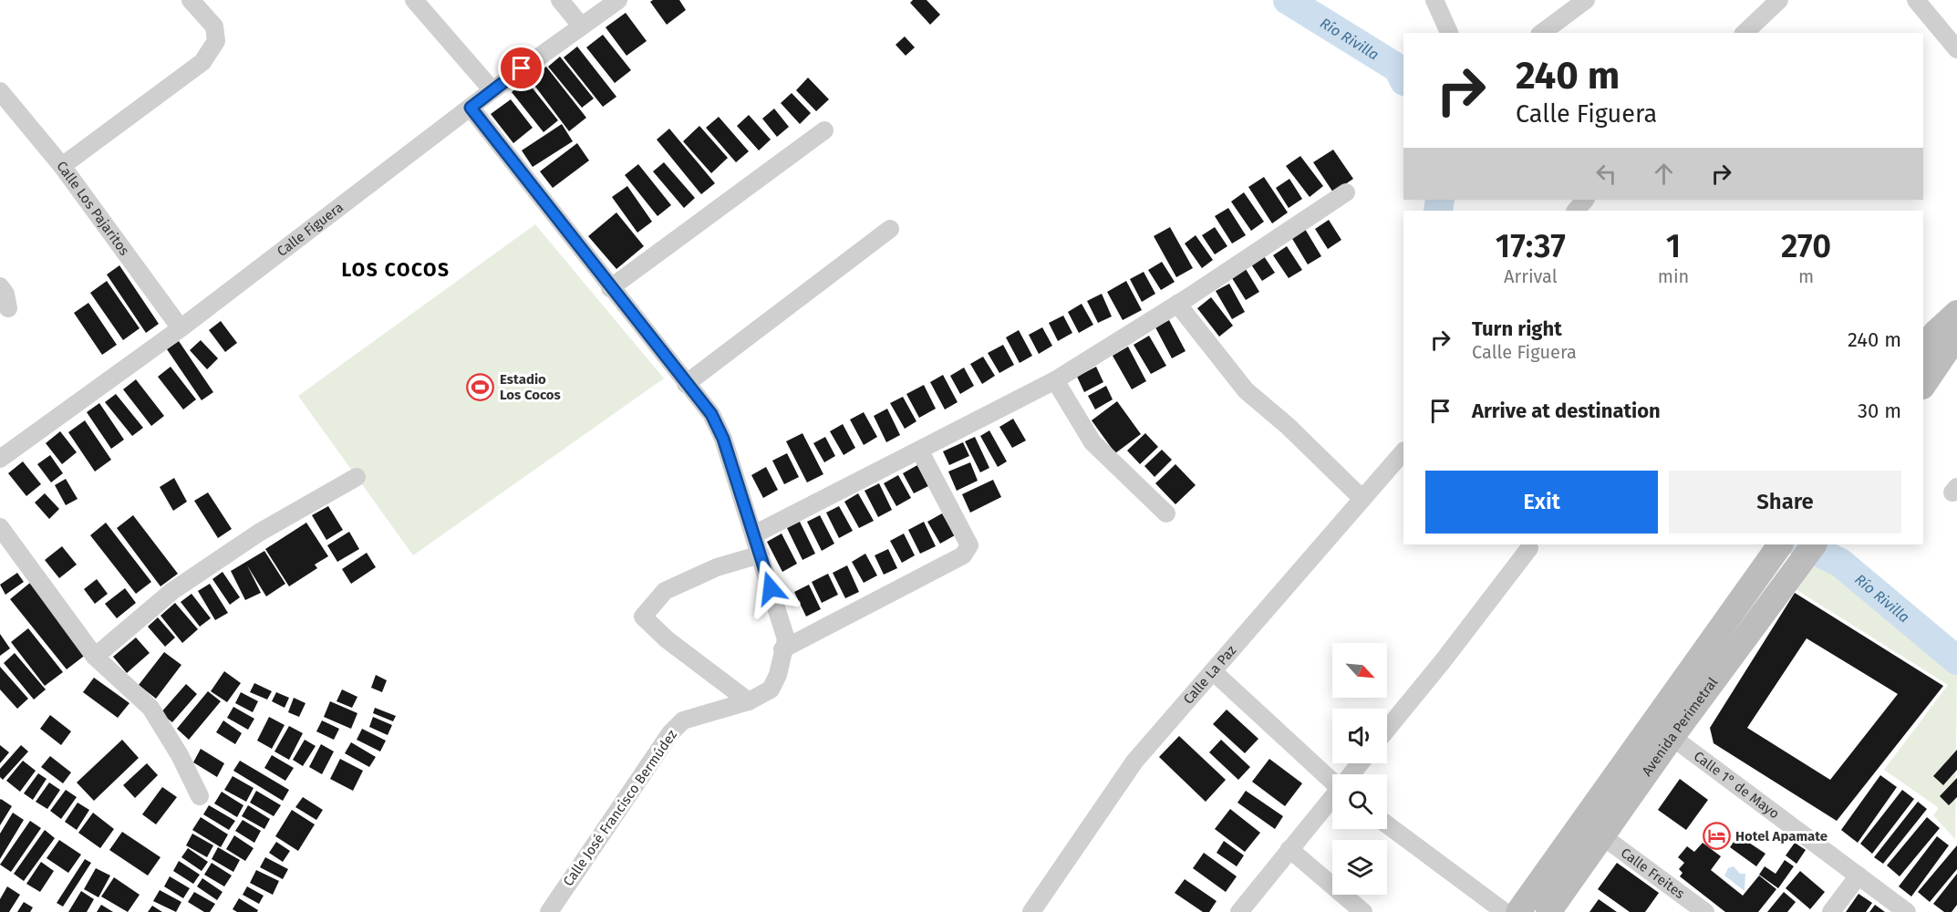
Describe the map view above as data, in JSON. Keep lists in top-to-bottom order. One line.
{"streets":{"main road":["Avenida Perimetral"],"street":["Calle Los Pajaritos","Calle Figuera","Calle La Paz","Calle 1° de Mayo","Calle José Francisco Bermúdez","Calle Freites"]},"crossings":[["Calle Los Pajaritos","Calle Figuera"],["Calle Figuera","Calle José Francisco Bermúdez"],["Avenida Perimetral","Calle 1° de Mayo"],["Avenida Perimetral","Calle Freites"]],"districts":["LOS COCOS"],"water":["Río Rivilla"],"places":{"sports":["Estadio Los Cocos"],"hotel":["Hotel Apamate"]},"north":"bottom right","page":{"turn":["240 m","Calle Figuera"],"eta":["17:37","Arrival","1","min","270","m"],"list":[{"name":"Turn right","note":"Calle Figuera","value":"240 m"},{"name":"Arrive at destination","value":"30 m"}],"buttons":["Exit","Share"]}}
